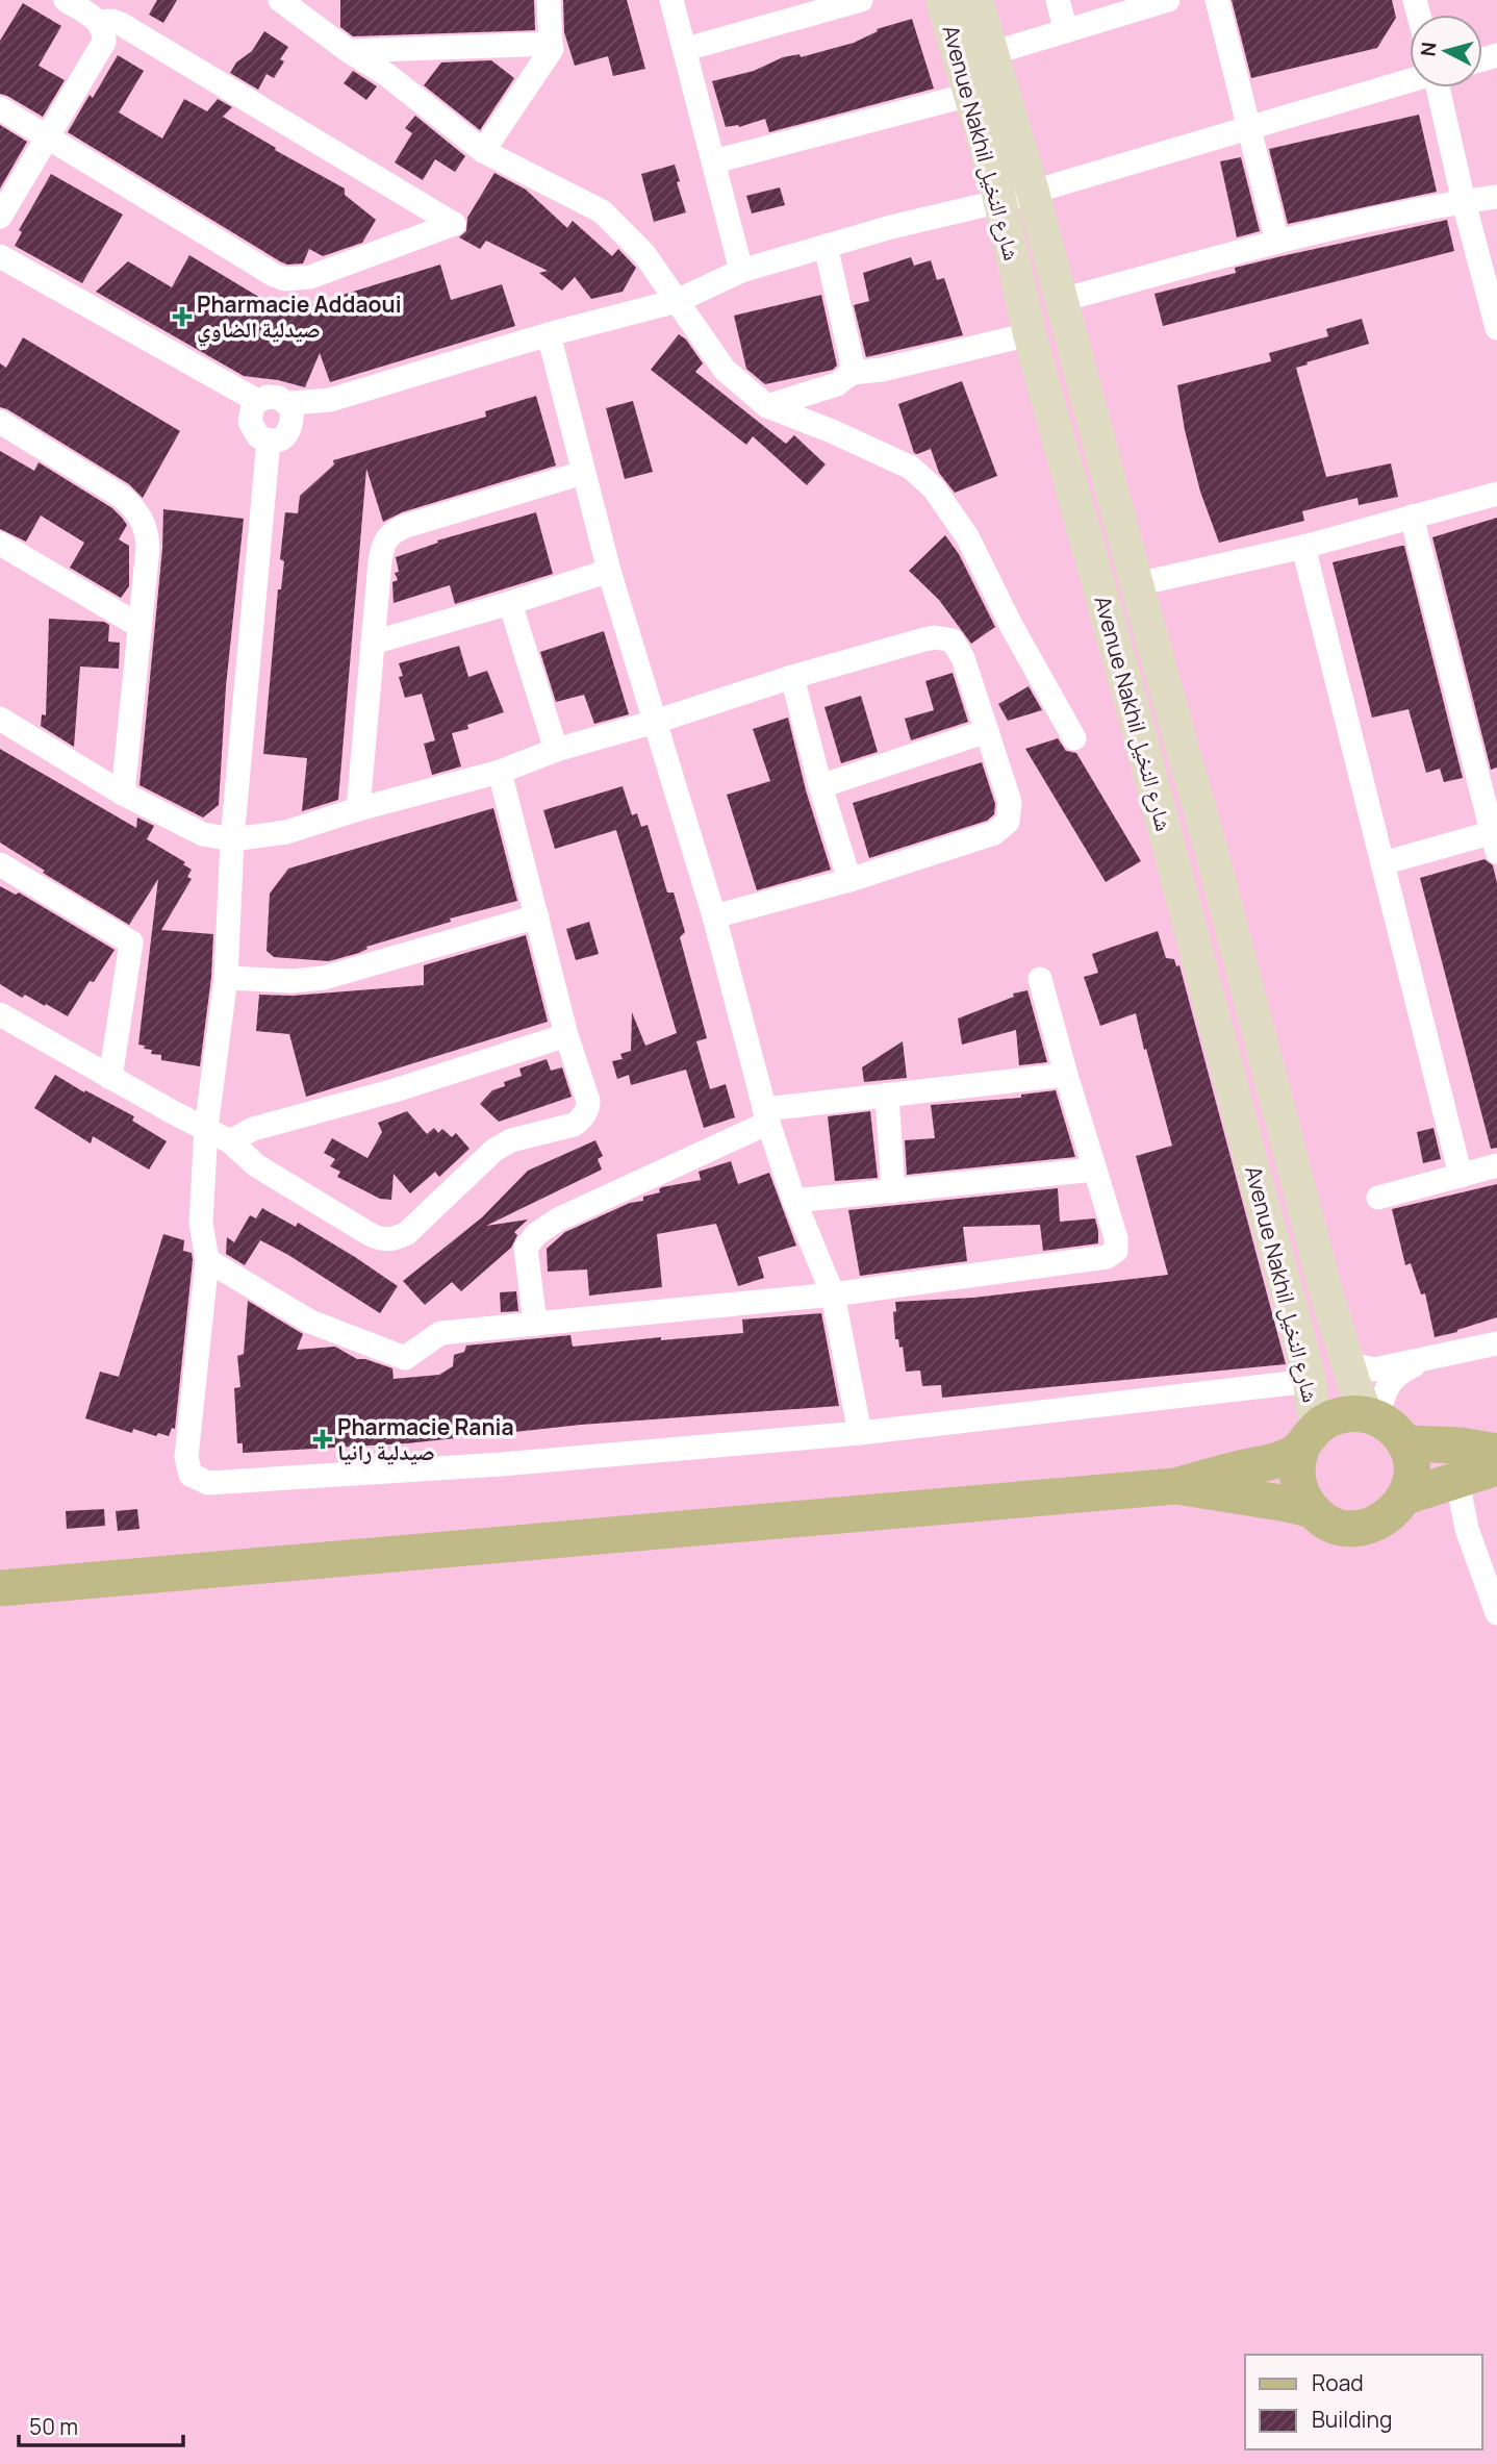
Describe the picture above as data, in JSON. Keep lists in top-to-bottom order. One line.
{"streets":{"street":["Avenue Nakhil شارع النخيل"]},"places":{"health":["Pharmacie Addaoui صيدلية الضاوي","Pharmacie Rania صيدلية رانيا"]},"legend":["Road","Building"],"scale_bar":"50 m","north":"left"}
